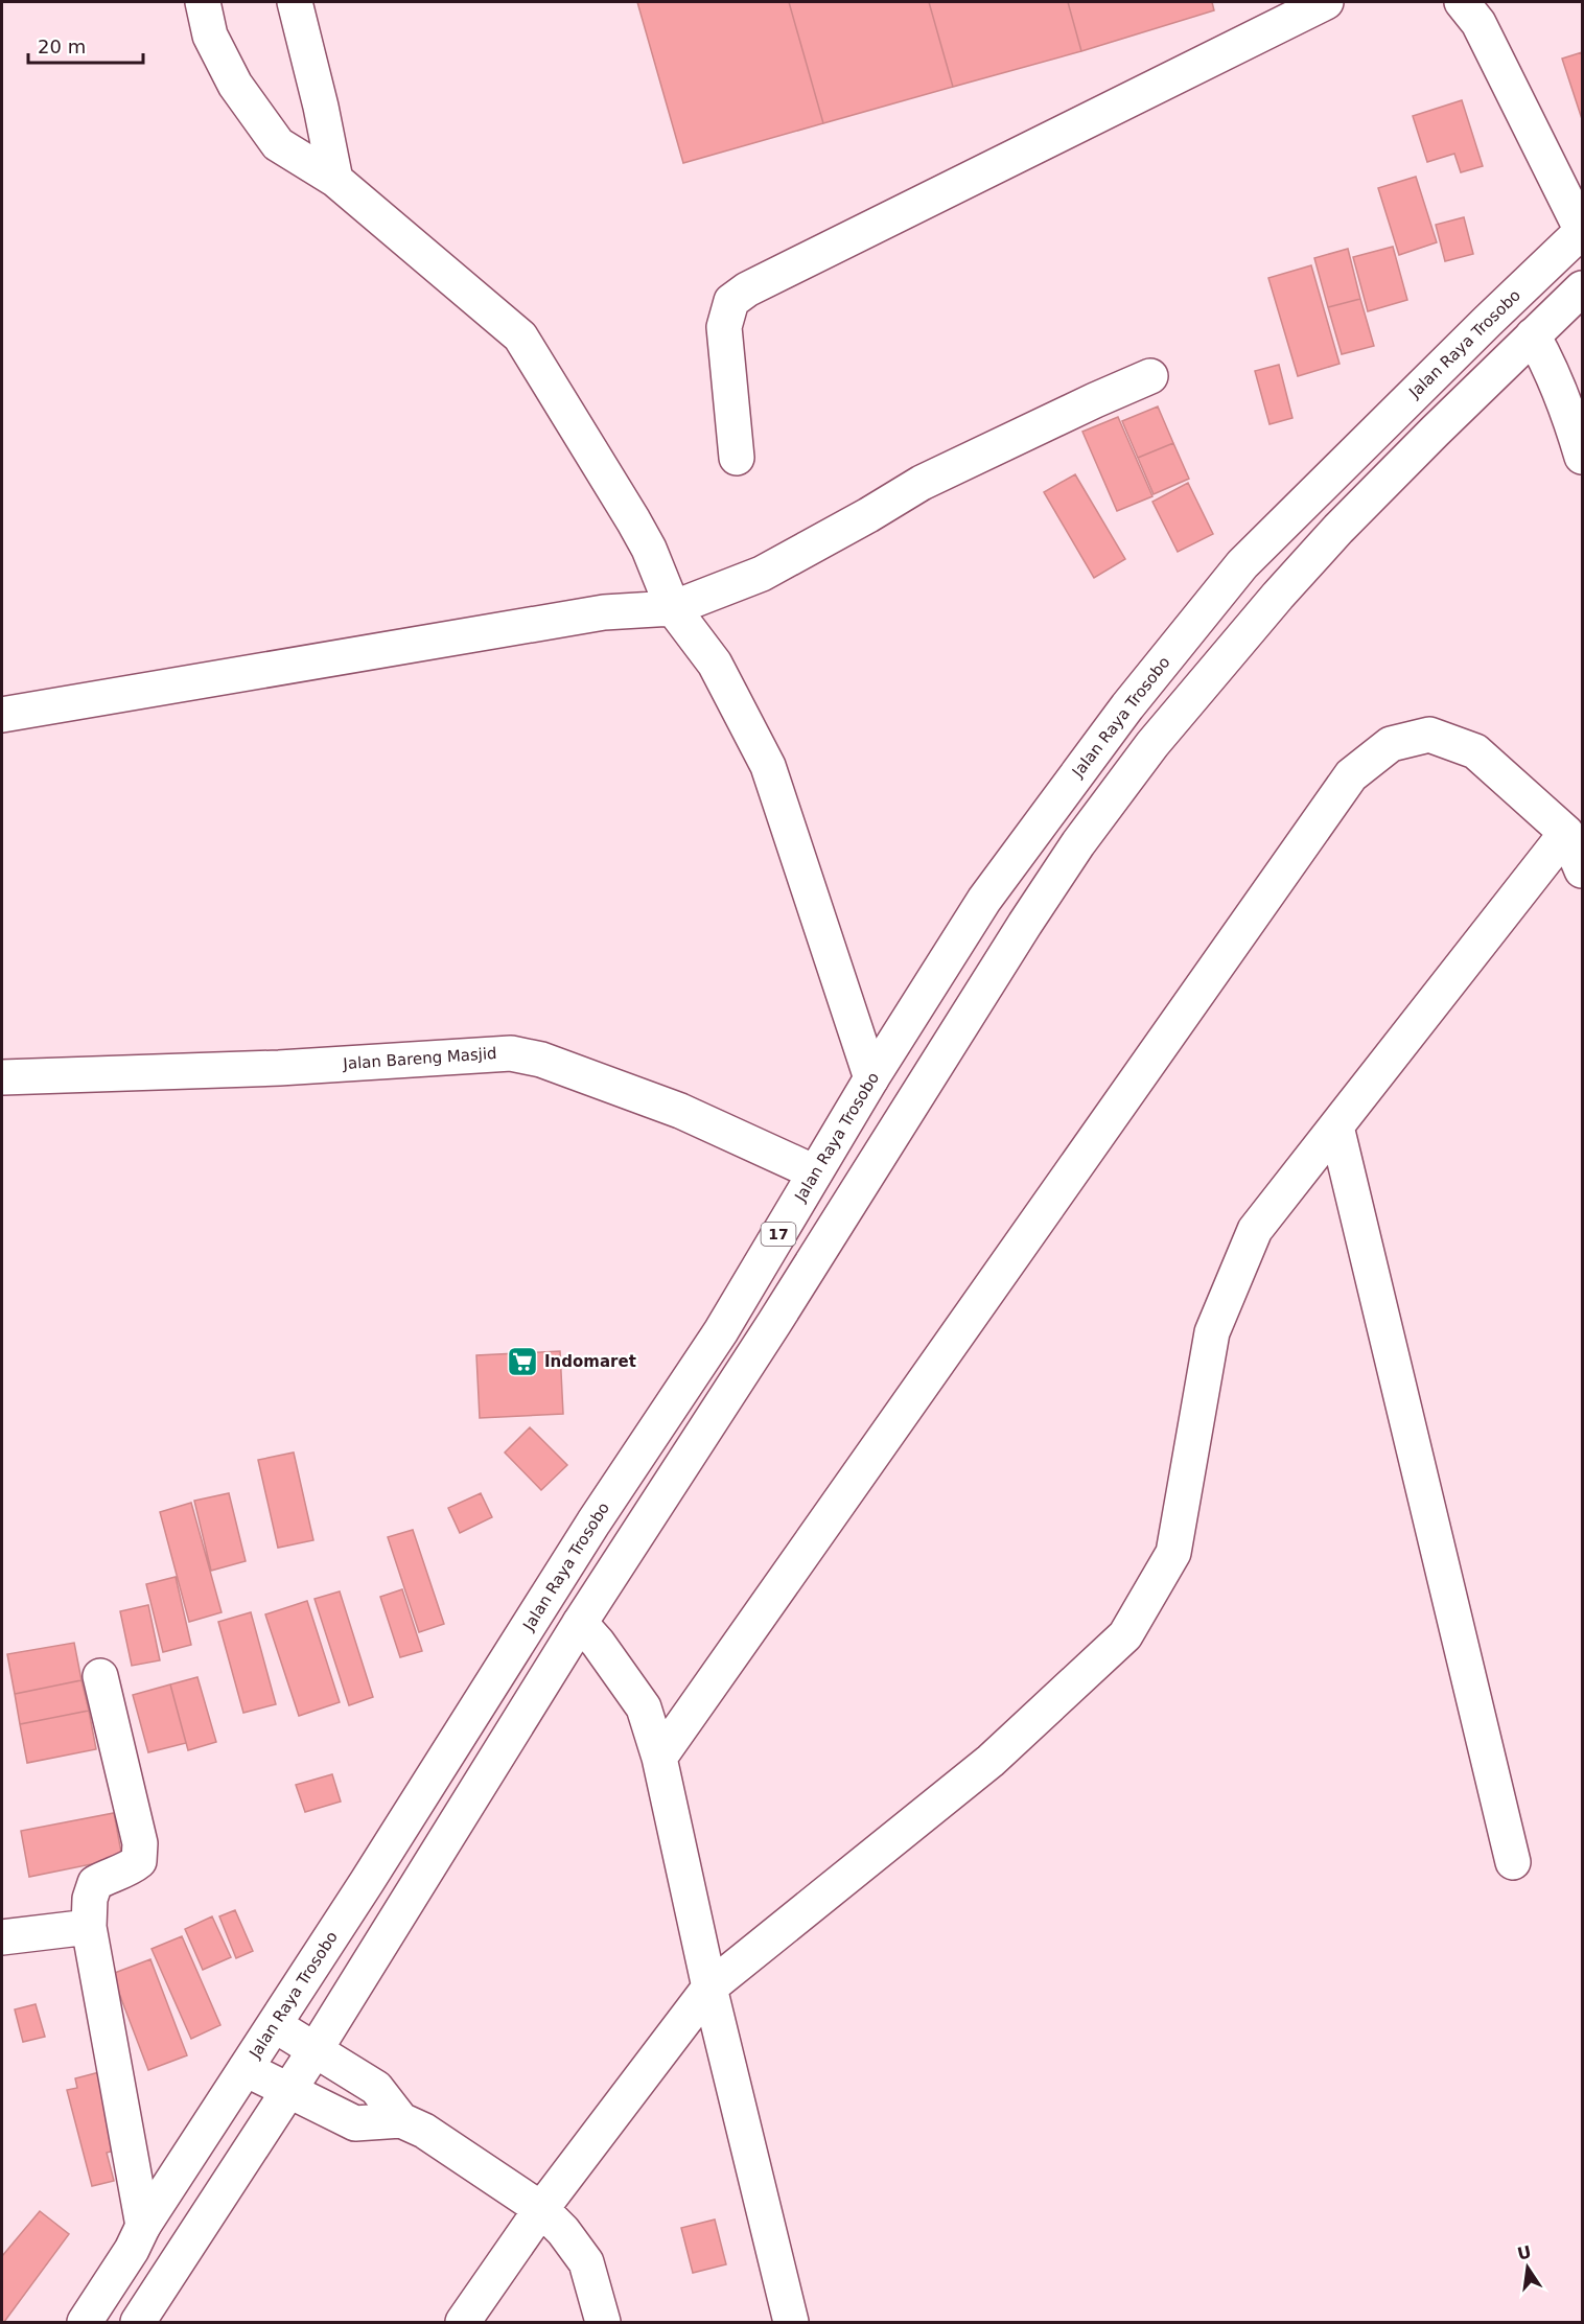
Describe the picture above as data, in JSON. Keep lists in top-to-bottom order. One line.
{"streets":{"main road":["Jalan Raya Trosobo","Jalan Bareng Masjid","17"]},"crossings":[["Jalan Raya Trosobo","Jalan Bareng Masjid"]],"places":{"supermarket":["Indomaret"]},"scale_bar":"20 m","north":"top"}
